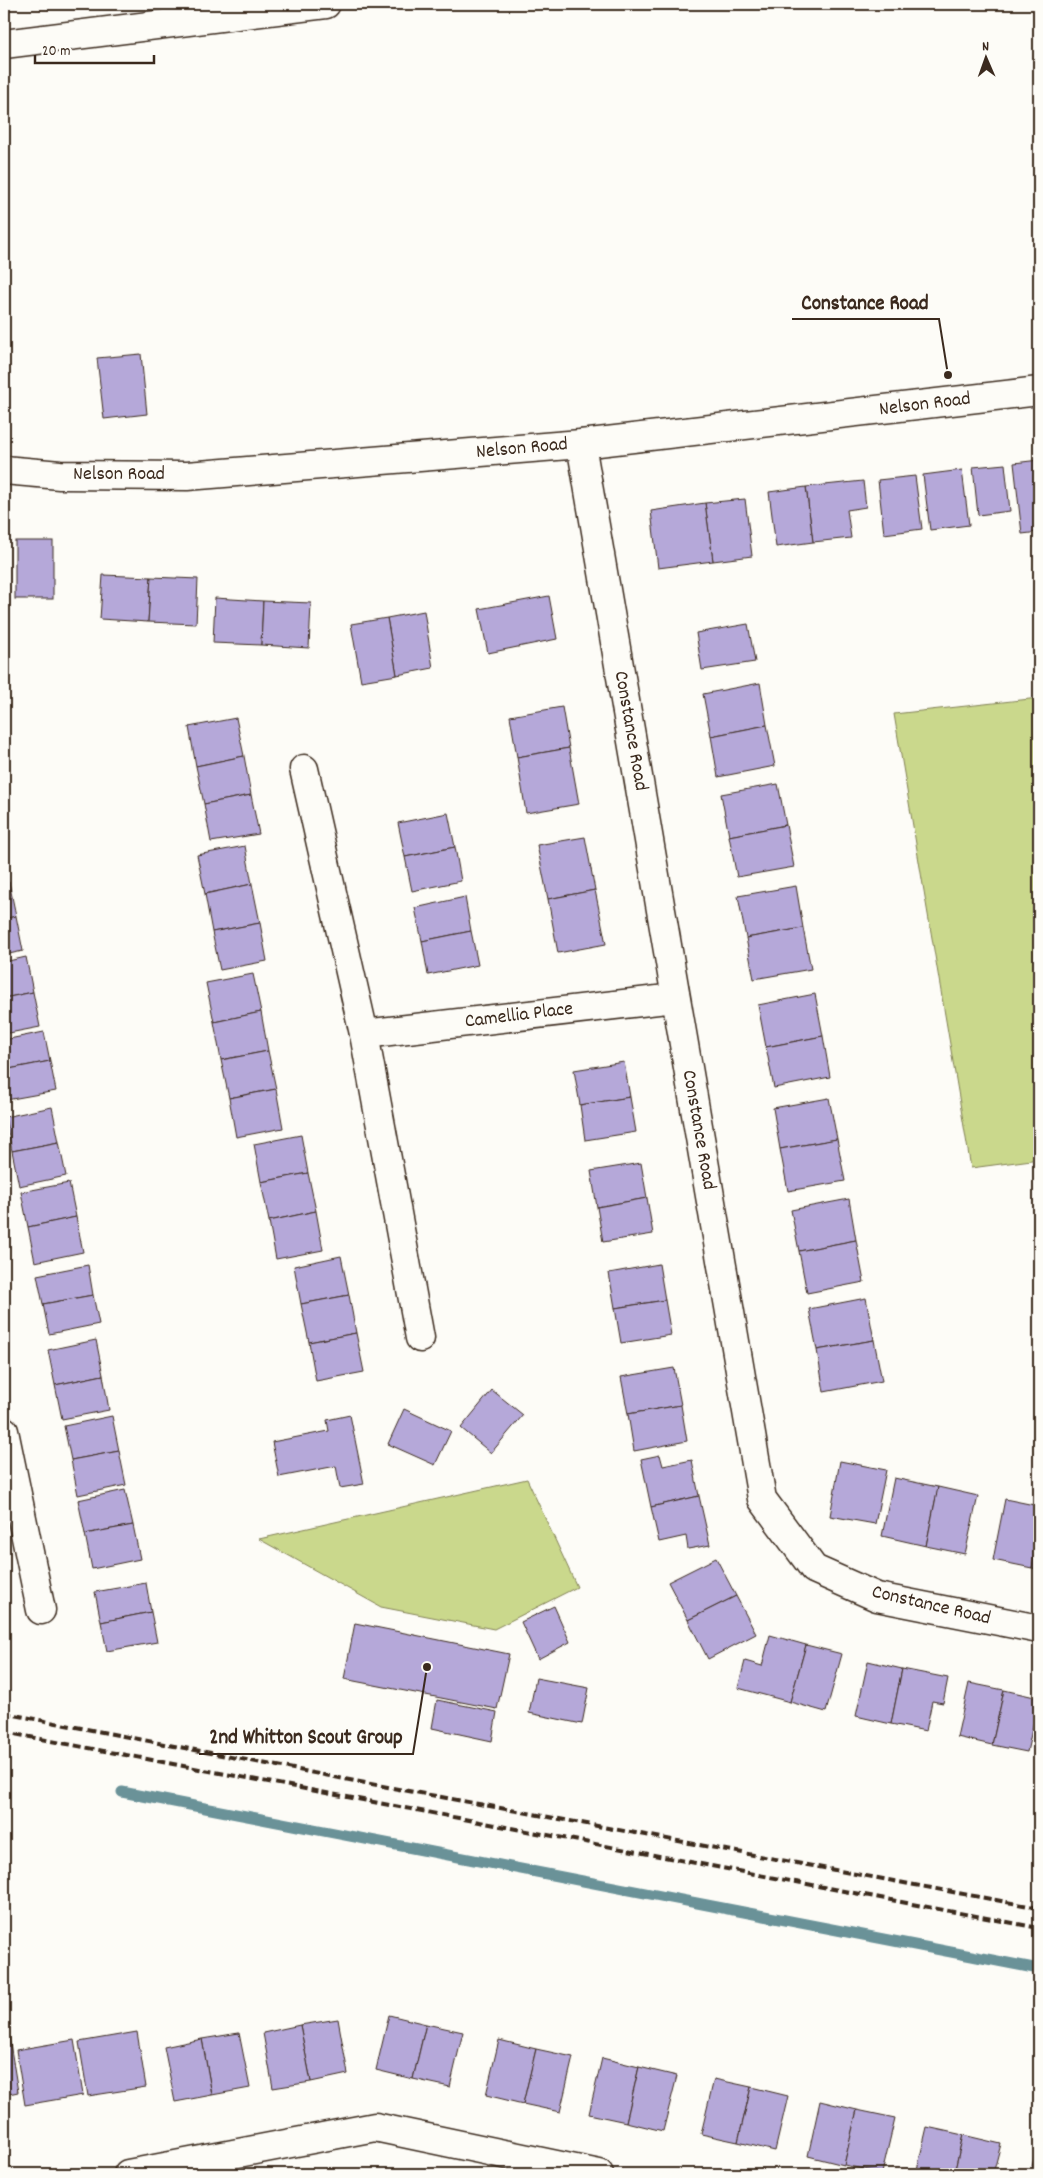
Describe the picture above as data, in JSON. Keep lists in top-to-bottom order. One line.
{"streets":{"street":["Nelson Road","Constance Road","Camellia Place"]},"crossings":[["Nelson Road","Constance Road"],["Constance Road","Camellia Place"]],"places":["Constance Road","2nd Whitton Scout Group"],"scale_bar":"20 m","north":"top"}
